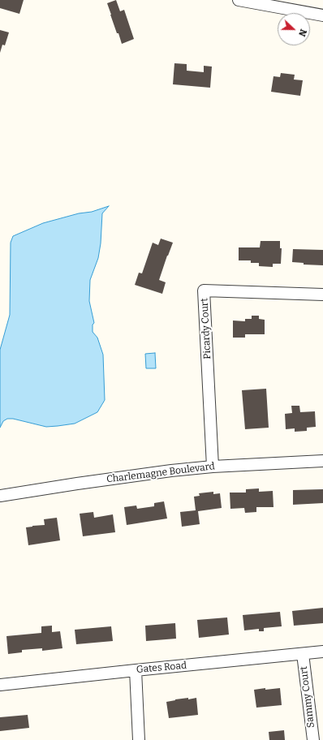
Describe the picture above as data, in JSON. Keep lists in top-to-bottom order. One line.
{"streets":{"street":["Picardy Court","Charlemagne Boulevard","Gates Road","Sammy Court"]},"crossings":[["Picardy Court","Charlemagne Boulevard"],["Gates Road","Sammy Court"]],"north":"right"}
